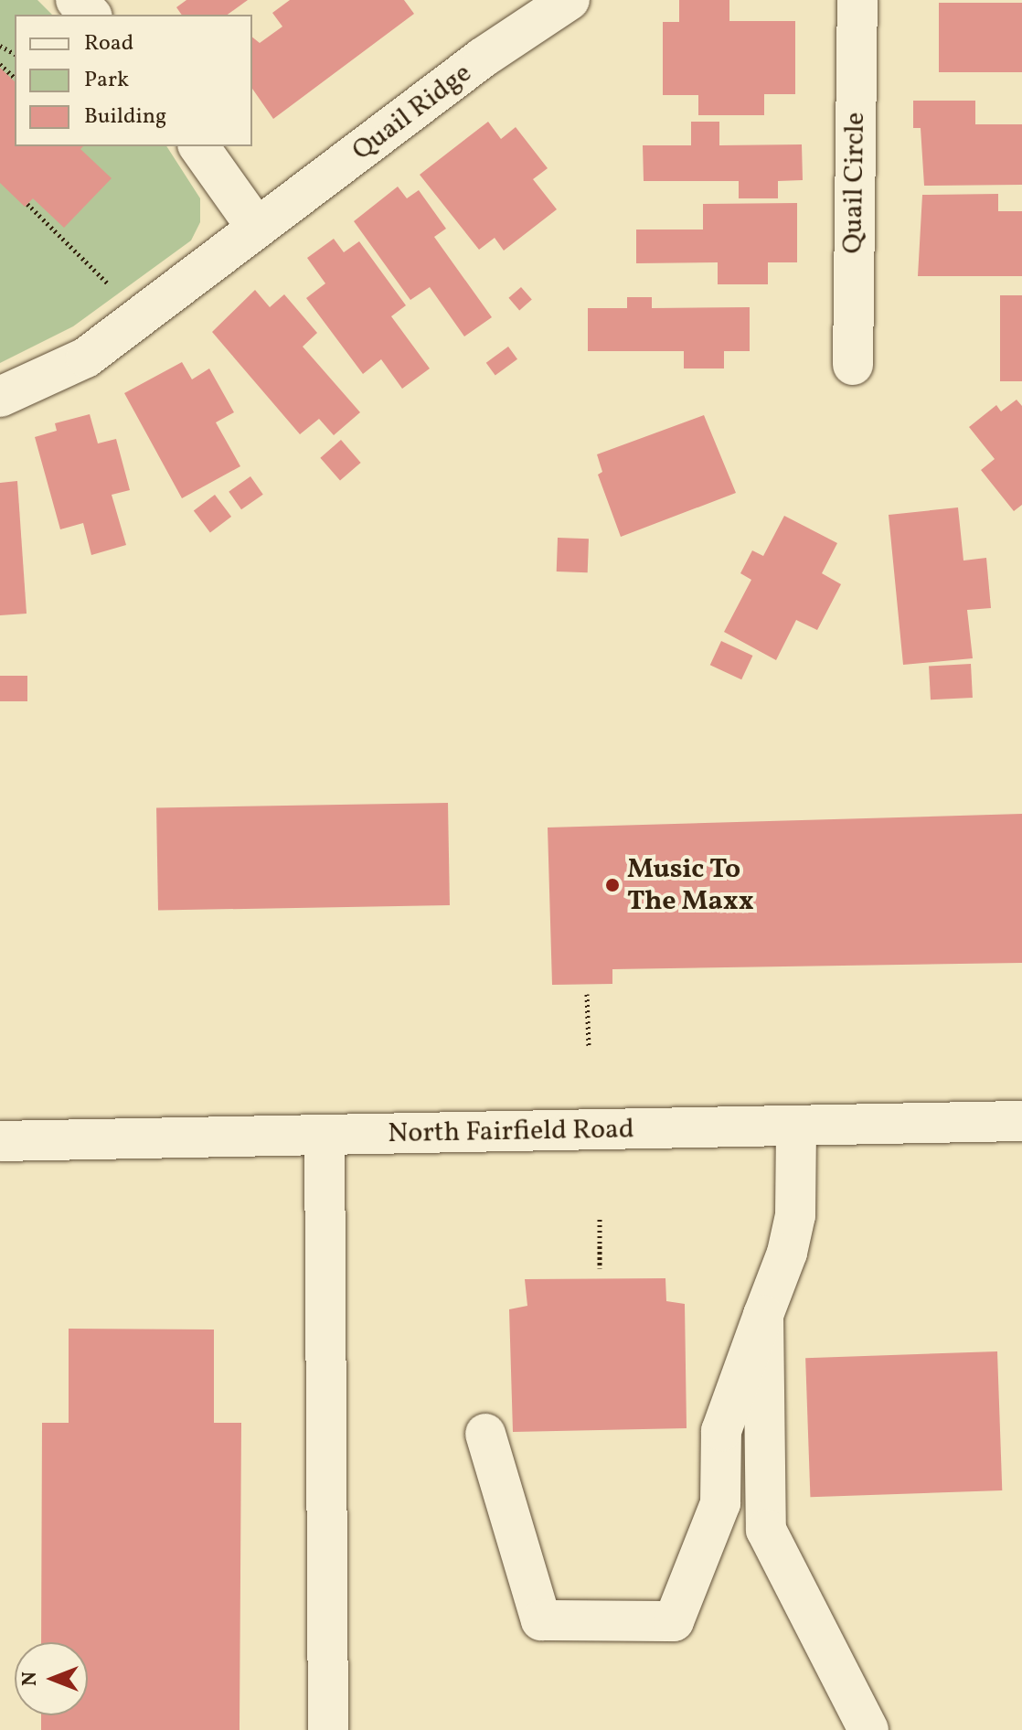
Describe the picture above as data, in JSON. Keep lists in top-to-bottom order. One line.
{"streets":{"street":["Quail Ridge","Quail Circle","North Fairfield Road"]},"places":["Music To The Maxx"],"legend":["Road","Park","Building"],"north":"left"}
